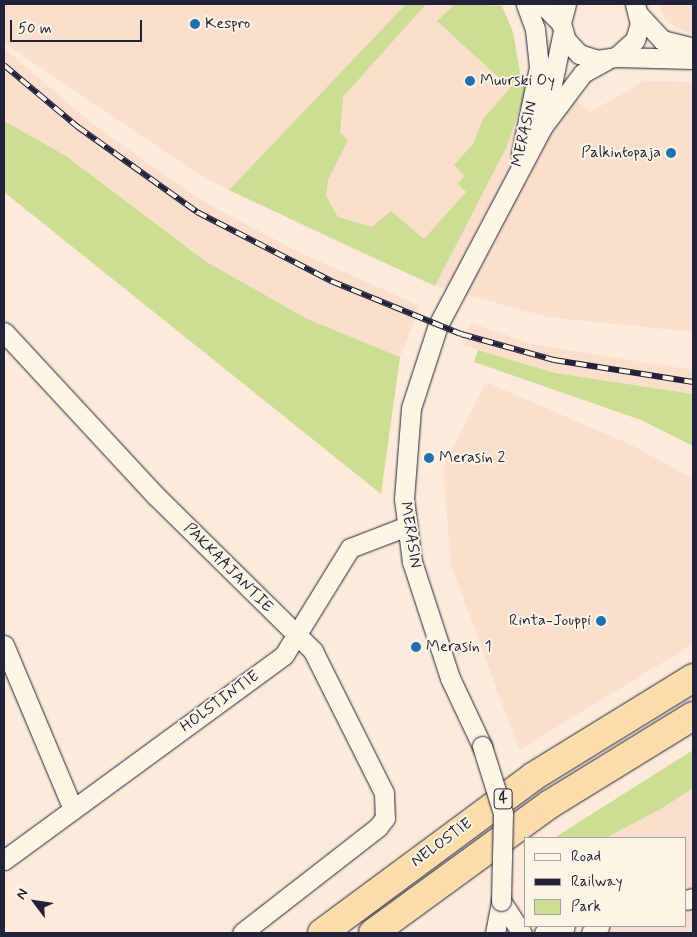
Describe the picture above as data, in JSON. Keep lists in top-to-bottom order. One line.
{"streets":{"highway":["4","NELOSTIE"],"street":["MERASIN","PAKKAAJANTIE","HOLSTINTIE"]},"crossings":[["MERASIN","HOLSTINTIE"],["PAKKAAJANTIE","HOLSTINTIE"]],"places":["Kespro","Muurski Oy","Palkintopaja","Merasin 2","Rinta-Jouppi","Merasin 1"],"legend":["Road","Railway","Park"],"scale_bar":"50 m","north":"top left"}
